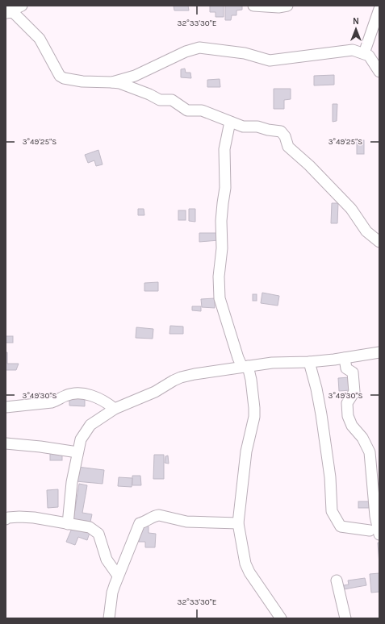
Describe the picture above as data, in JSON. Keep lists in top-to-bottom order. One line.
{"north":"top","coordinates":["32°33'30\"E","3°49'25\"S","3°49'30\"S"]}
